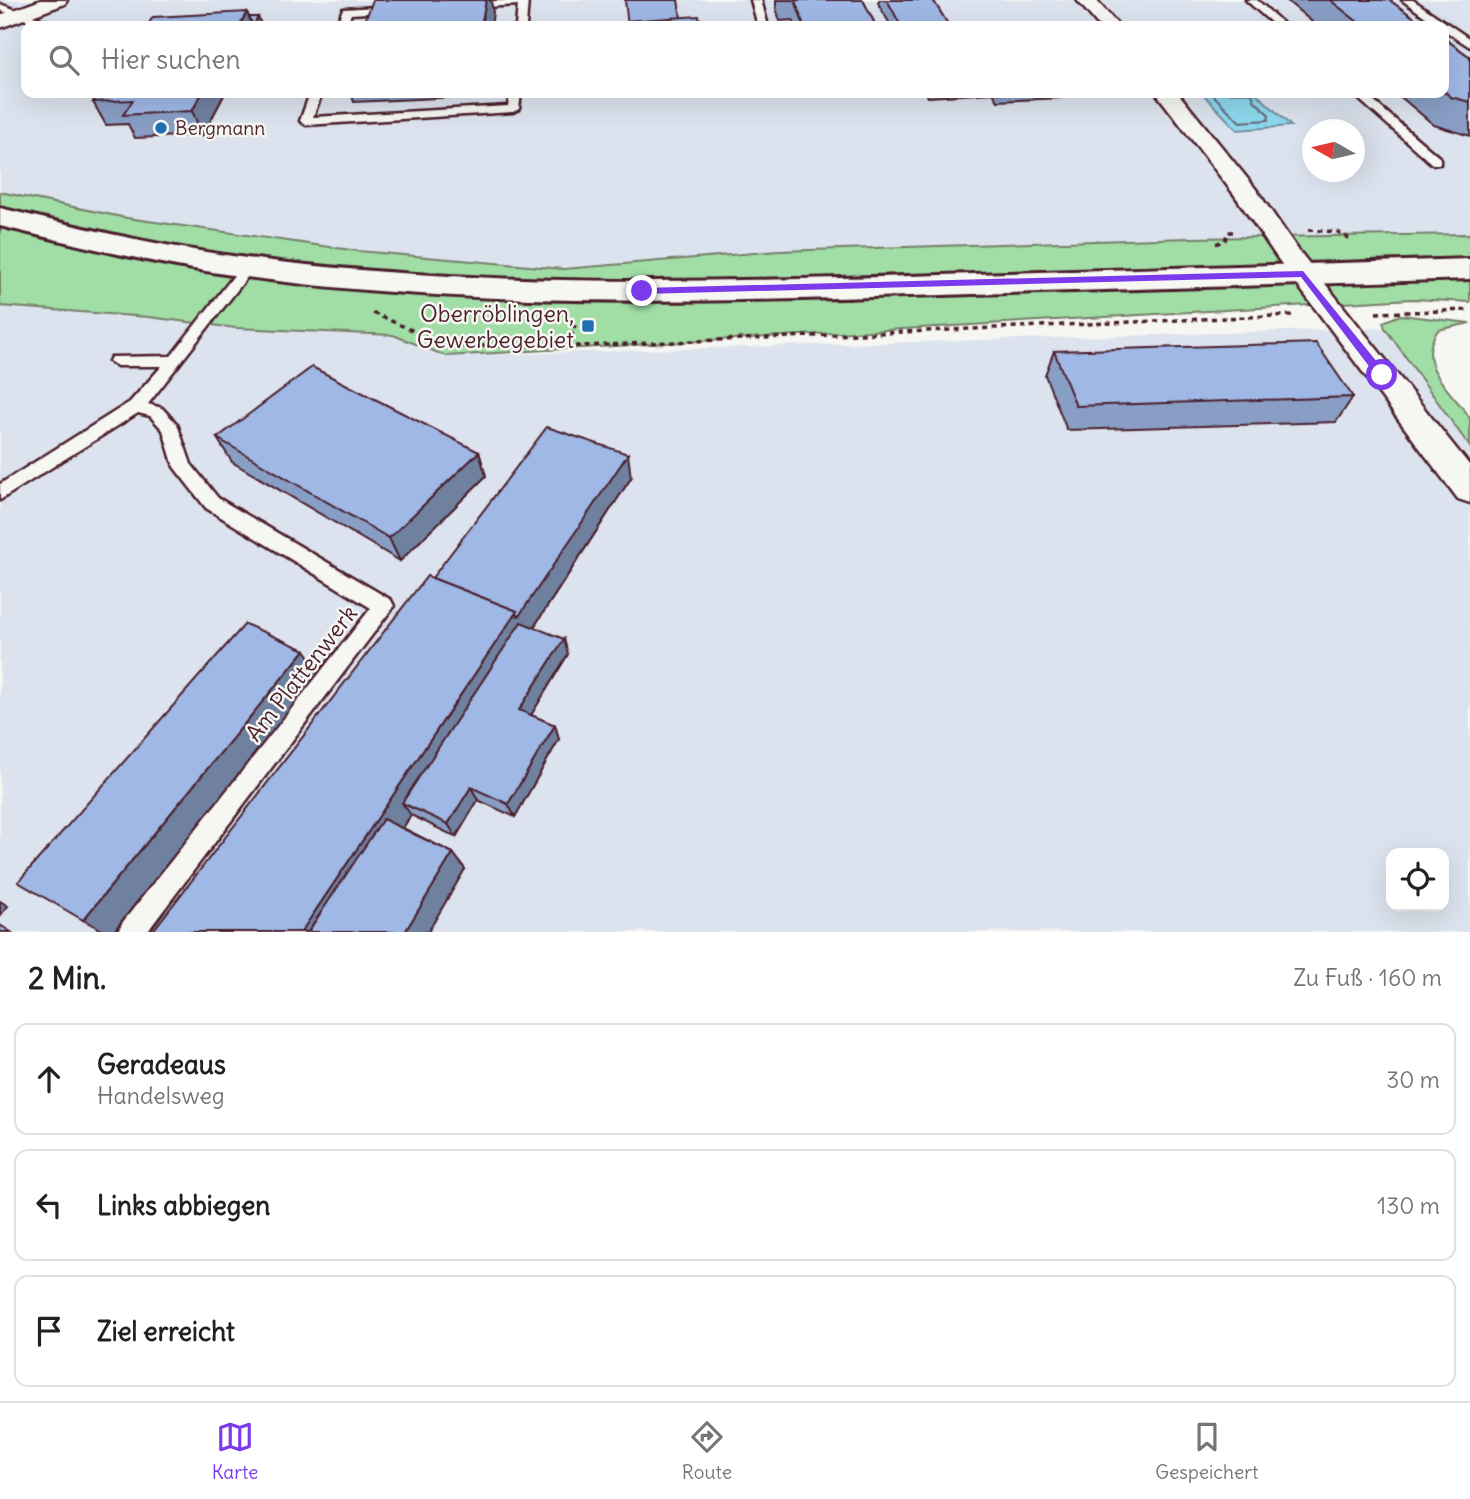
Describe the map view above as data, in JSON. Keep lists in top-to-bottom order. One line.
{"streets":{"lane":["Am Plattenwerk"]},"places":{"other":["Bergmann"],"transit":["Oberröblingen, Gewerbegebiet"]},"north":"left","page":{"search":"Hier suchen","heading":["2 Min.","Zu Fuß · 160 m"],"list":[["Geradeaus","Handelsweg","30 m"],["Links abbiegen","130 m"],"Ziel erreicht"],"nav":["Karte","Route","Gespeichert"]}}
